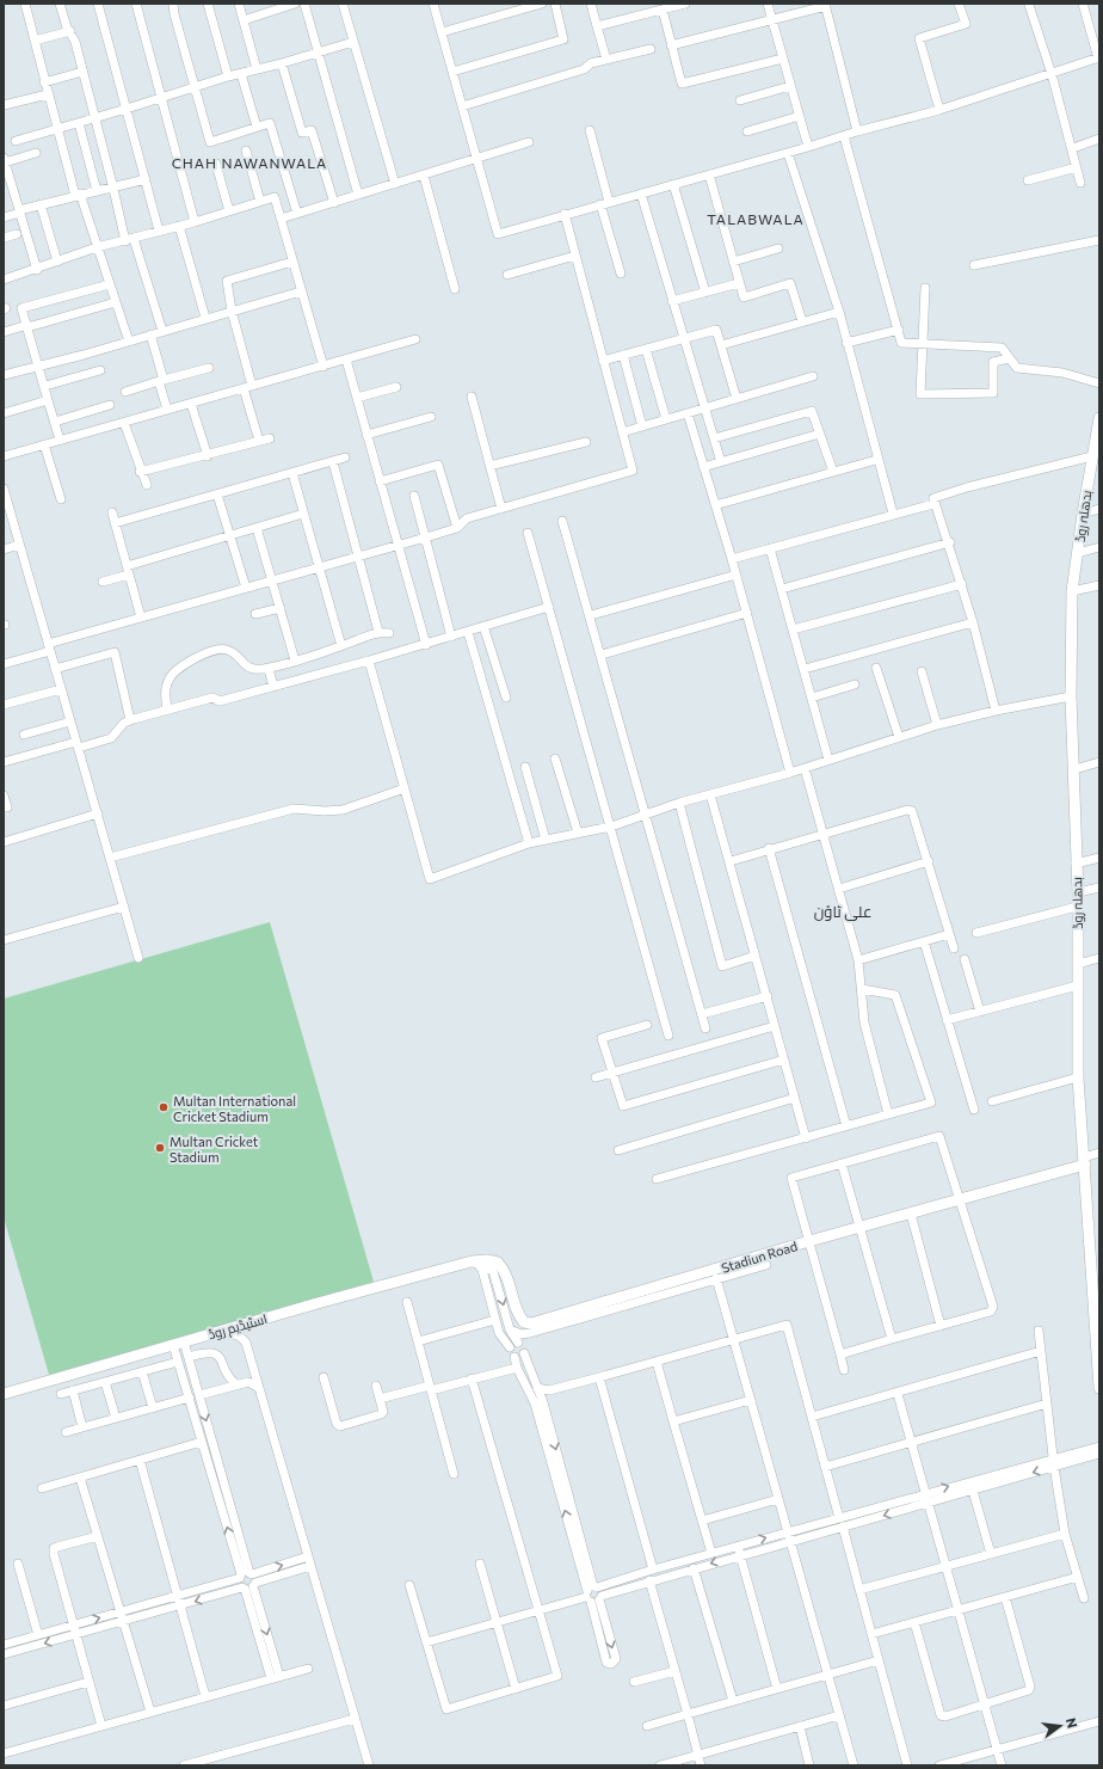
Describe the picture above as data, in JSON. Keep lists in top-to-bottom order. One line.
{"streets":{"main road":["بدھلہ روڈ","Stadiun Road","اسٹیڈیم روڈ"]},"crossings":[["بدھلہ روڈ","Stadiun Road"],["Stadiun Road","اسٹیڈیم روڈ"]],"districts":["CHAH NAWANWALA","TALABWALA","علی ٹاؤن"],"places":["Multan International Cricket Stadium","Multan Cricket Stadium"],"north":"right"}
